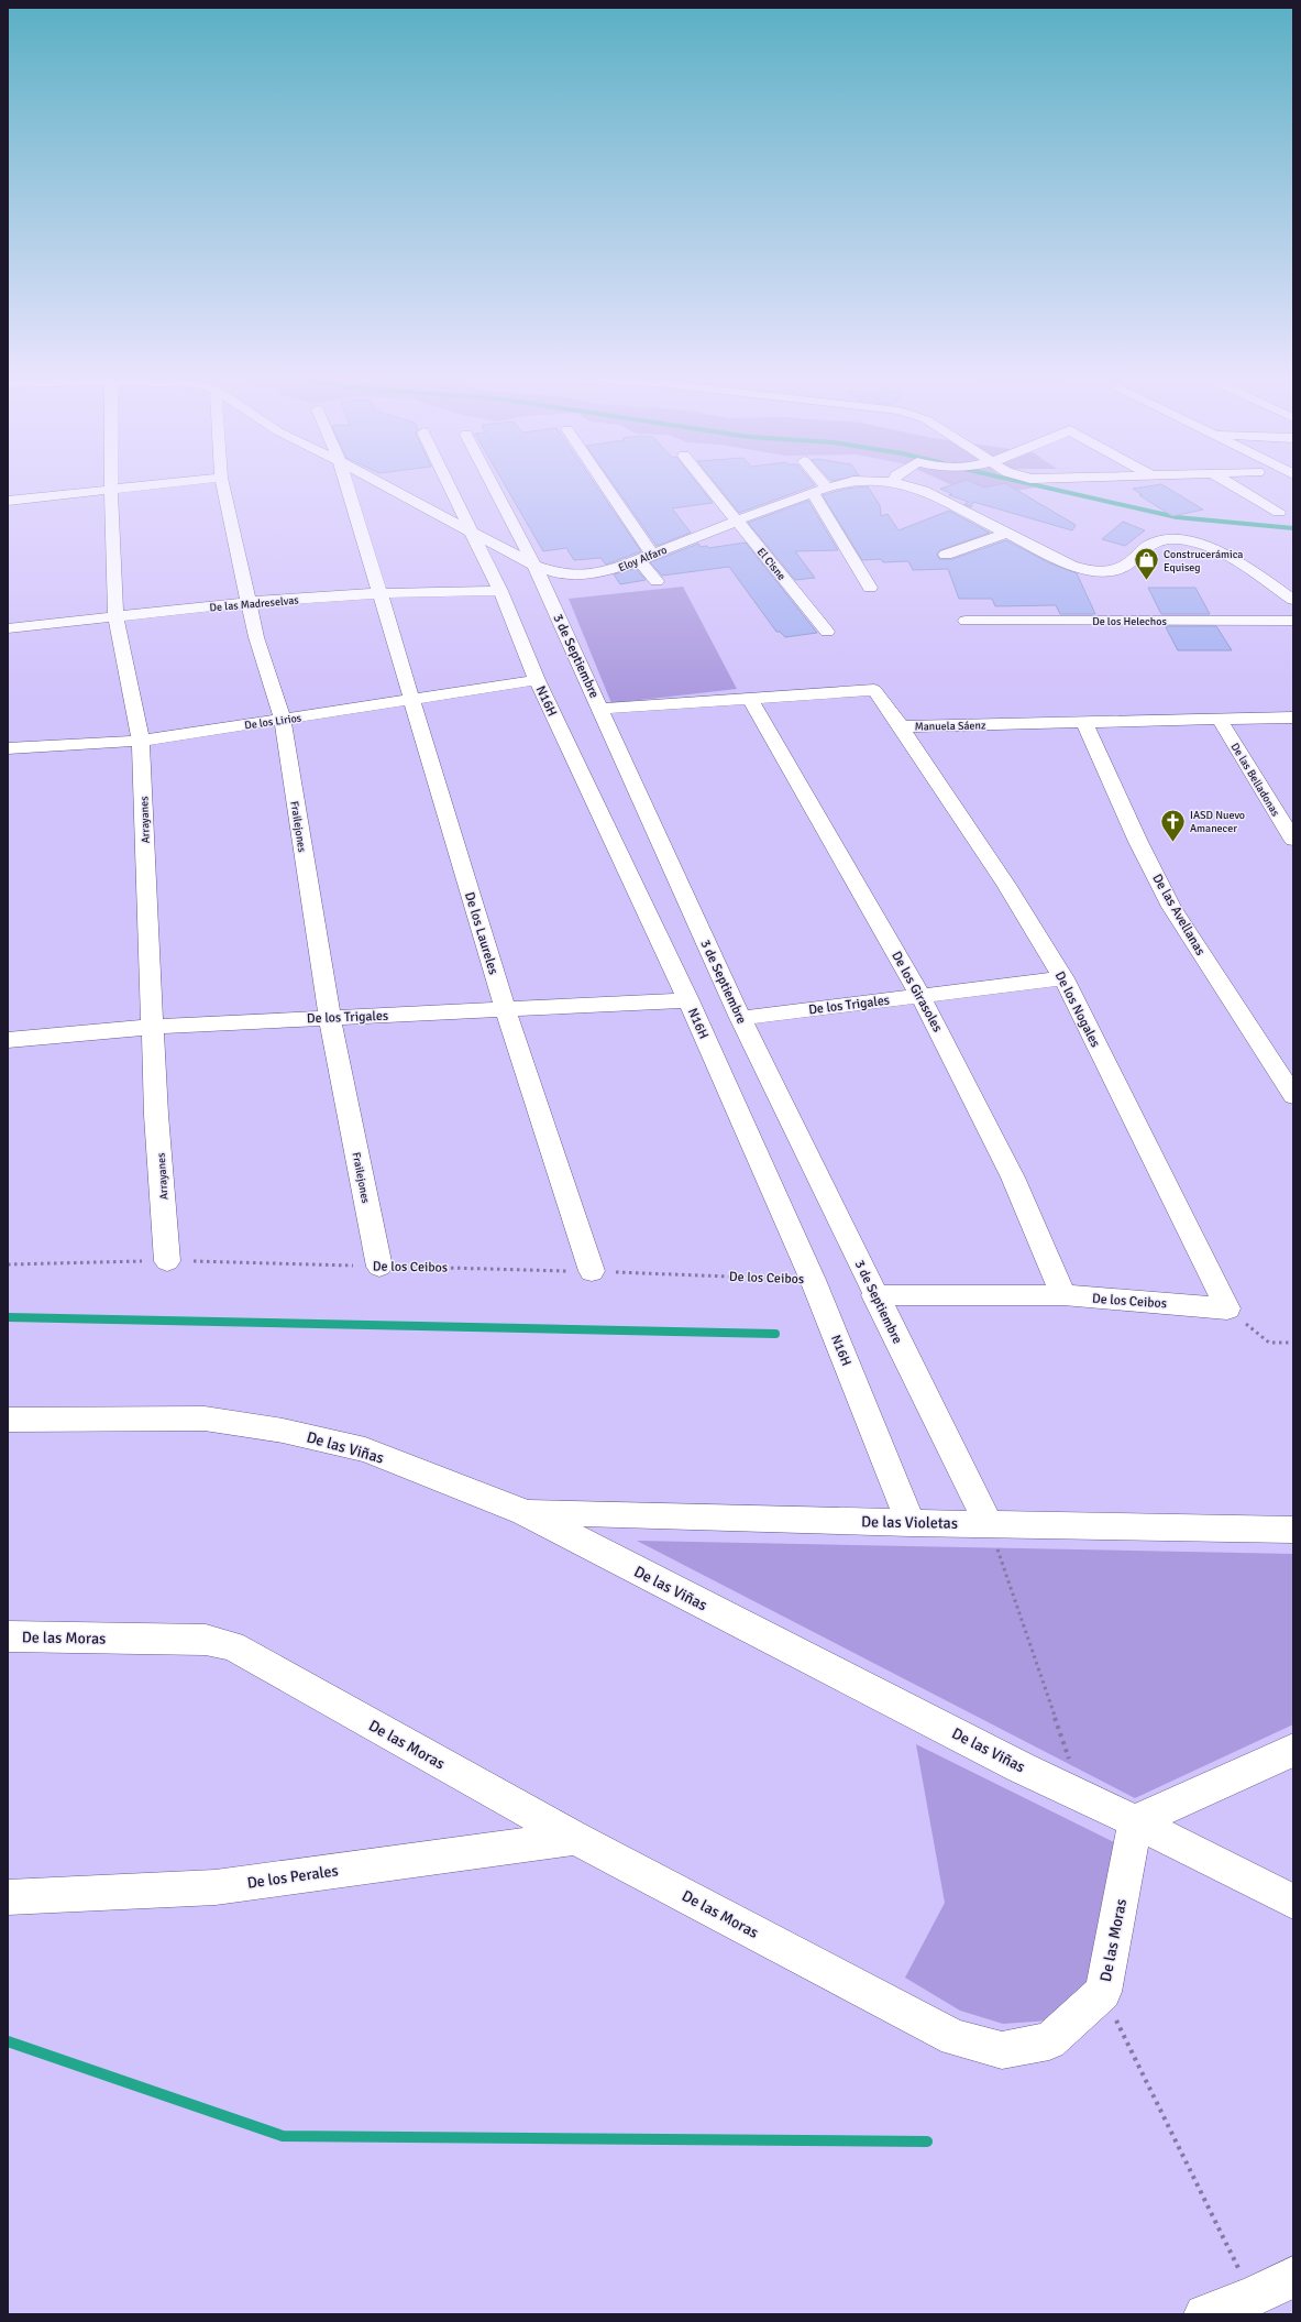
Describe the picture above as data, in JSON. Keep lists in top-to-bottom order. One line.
{"streets":{"street":["Eloy Alfaro","El Cisne","De las Madreselvas","De los Helechos","3 de Septiembre","N16H","De los Lirios","Manuela Sáenz","De las Belladonas","Arrayanes","Frailejones","De las Avellanas","De los Laureles","De los Girasoles","De los Trigales","De los Nogales","De los Ceibos","De las Viñas","De las Violetas","De las Moras","De los Perales"]},"crossings":[["Eloy Alfaro","El Cisne"],["Eloy Alfaro","3 de Septiembre"],["Eloy Alfaro","N16H"],["De las Madreselvas","N16H"],["De las Madreselvas","Arrayanes"],["De las Madreselvas","Frailejones"],["De las Madreselvas","De los Laureles"],["3 de Septiembre","Manuela Sáenz"],["3 de Septiembre","De los Trigales"],["3 de Septiembre","De los Ceibos"],["3 de Septiembre","De las Violetas"],["N16H","De los Lirios"],["N16H","De los Trigales"],["N16H","De los Ceibos"],["N16H","De las Violetas"],["De los Lirios","Arrayanes"],["De los Lirios","Frailejones"],["De los Lirios","De los Laureles"],["Manuela Sáenz","De las Belladonas"],["Manuela Sáenz","De las Avellanas"],["Manuela Sáenz","De los Girasoles"],["Manuela Sáenz","De los Nogales"],["Arrayanes","De los Trigales"],["Arrayanes","De los Ceibos"],["Frailejones","De los Trigales"],["Frailejones","De los Ceibos"],["De los Laureles","De los Trigales"],["De los Laureles","De los Ceibos"],["De los Girasoles","De los Trigales"],["De los Girasoles","De los Ceibos"],["De los Trigales","De los Nogales"],["De los Nogales","De los Ceibos"],["De las Viñas","De las Violetas"],["De las Viñas","De las Moras"],["De las Moras","De los Perales"]],"places":{"shop":["Construcerámica Equiseg"],"church":["IASD Nuevo Amanecer"]}}
